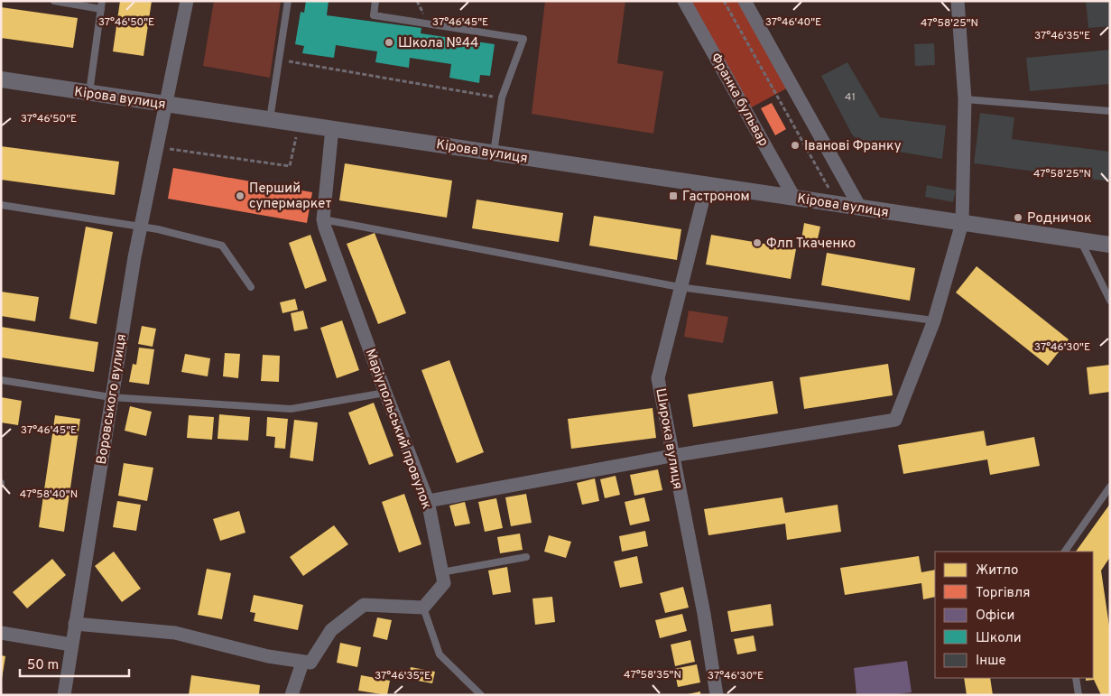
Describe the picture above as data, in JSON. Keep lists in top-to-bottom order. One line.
{"streets":{"street":["Кірова вулиця","Франка бульвар","Воровського вулиця","Маріупольський провулок","Широка вулиця"]},"crossings":[["Кірова вулиця","Франка бульвар"],["Кірова вулиця","Воровського вулиця"],["Кірова вулиця","Маріупольський провулок"],["Кірова вулиця","Широка вулиця"]],"places":{"other":["Школа №44","Іванові Франку","Перший супермаркет","Родничок","Флп Ткаченко"],"transit":["Гастроном"]},"house_numbers":["41"],"legend":["Житло","Торгівля","Офіси","Школи","Інше"],"scale_bar":"50 m","coordinates":["37°46'50\"E","37°46'45\"E","37°46'40\"E","47°58'25\"N","37°46'35\"E","37°46'30\"E","47°58'40\"N","47°58'35\"N"]}
